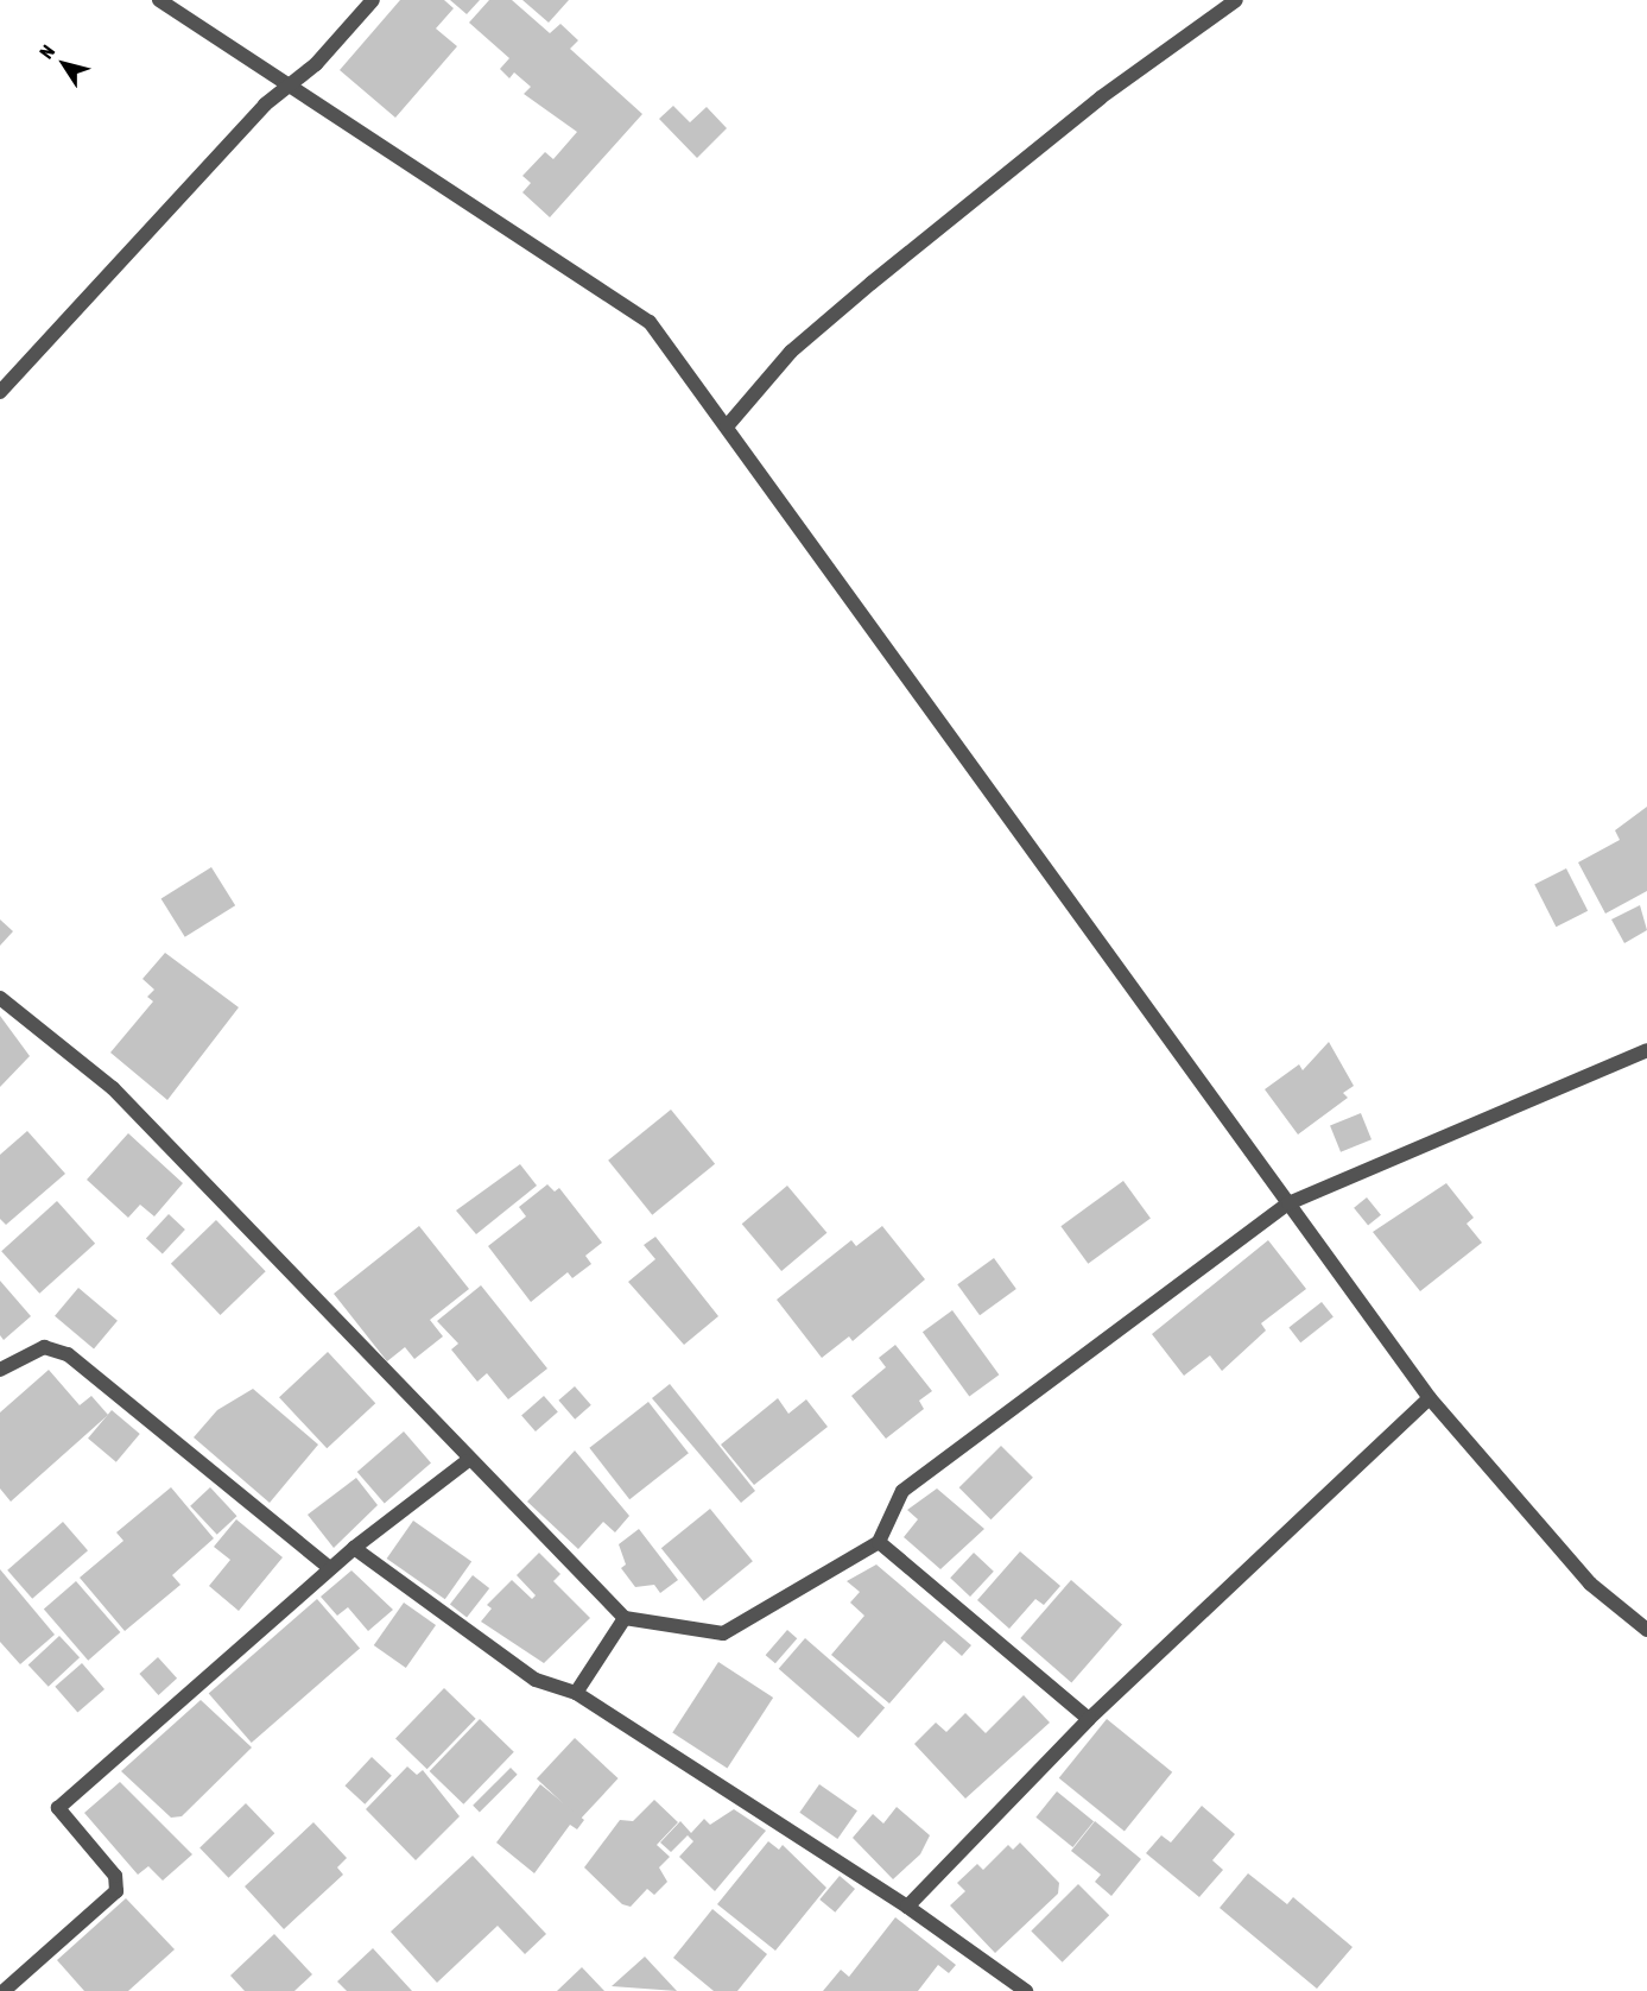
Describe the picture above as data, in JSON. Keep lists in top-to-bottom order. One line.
{"north":"top left"}
